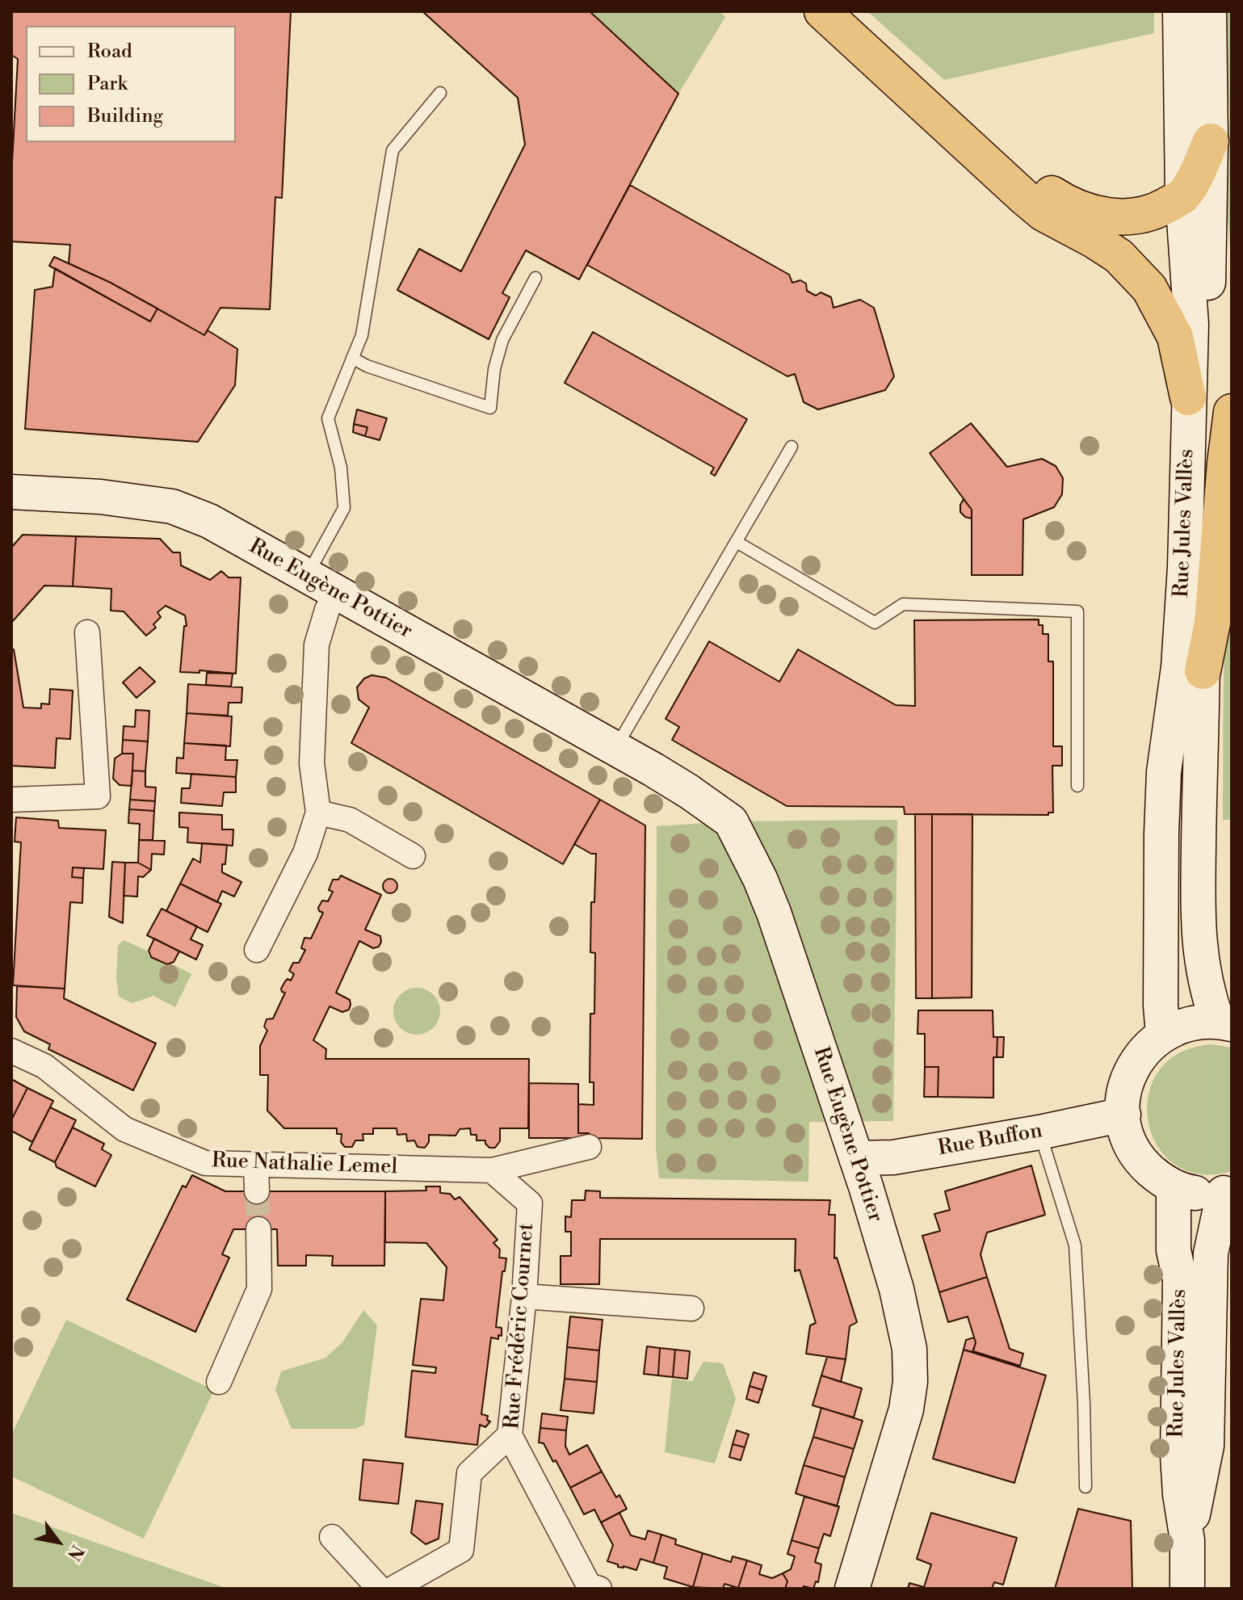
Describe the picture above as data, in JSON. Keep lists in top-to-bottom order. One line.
{"streets":{"main road":["Rue Jules Vallès","Rue Eugène Pottier","Rue Buffon"],"street":["Rue Nathalie Lemel","Rue Frédéric Cournet"]},"crossings":[["Rue Eugène Pottier","Rue Buffon"],["Rue Nathalie Lemel","Rue Frédéric Cournet"]],"legend":["Road","Park","Building"],"north":"bottom right"}
